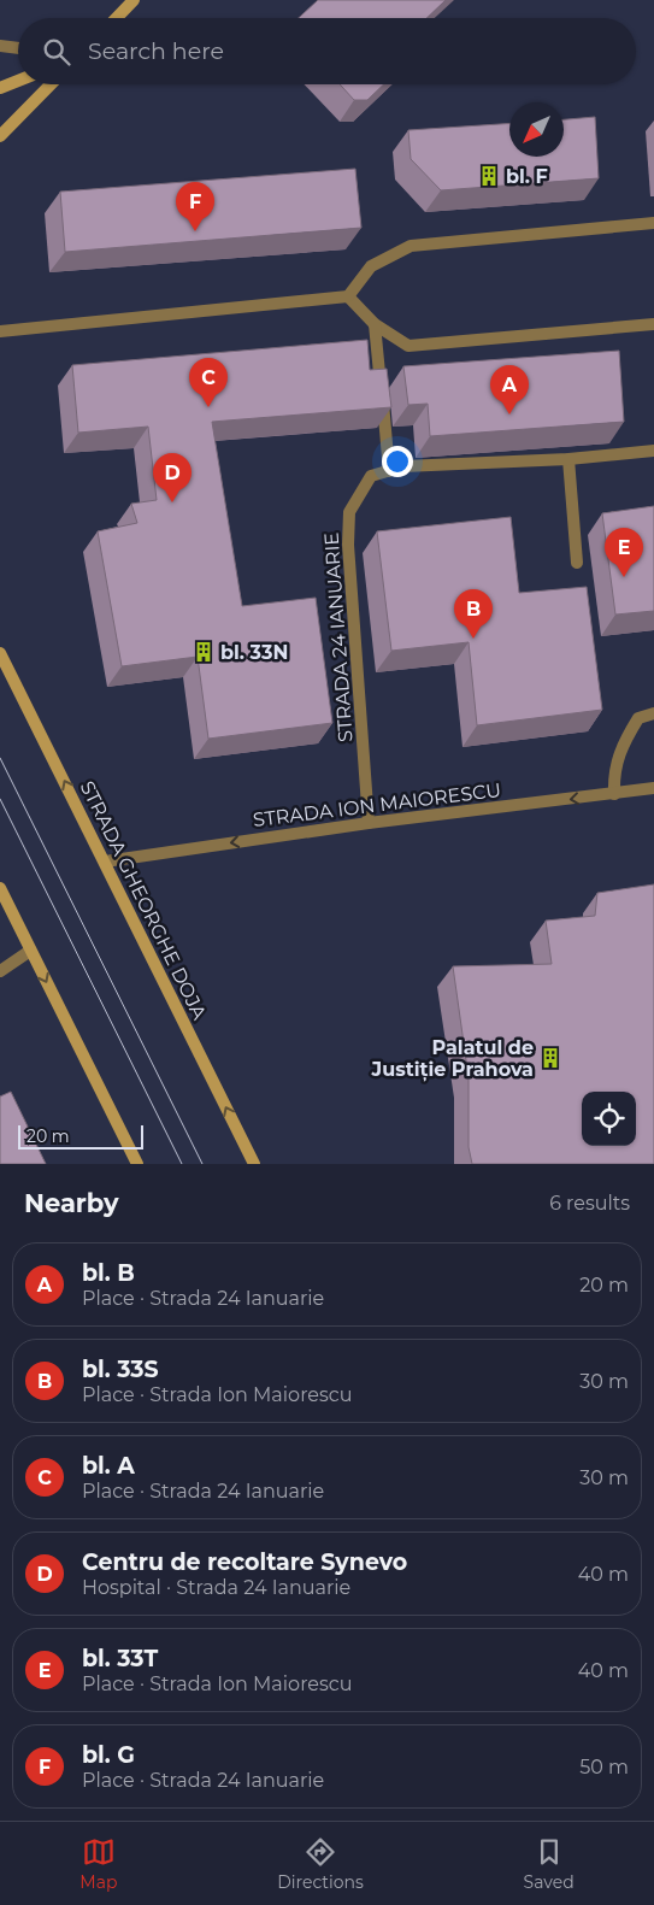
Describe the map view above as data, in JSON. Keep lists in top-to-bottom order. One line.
{"streets":{"main road":["STRADA GHEORGHE DOJA"],"street":["STRADA 24 IANUARIE","STRADA ION MAIORESCU"]},"crossings":[["STRADA 24 IANUARIE","STRADA ION MAIORESCU"],["STRADA ION MAIORESCU","STRADA GHEORGHE DOJA"]],"one_way":["STRADA ION MAIORESCU"],"places":{"building":["bl. F","bl. 33N","Palatul de Justiție Prahova"]},"scale_bar":"20 m","north":"bottom left","page":{"search":"Search here","pins":["F","C","A","D","E","B"],"scale":"20 m","heading":["Nearby","6 results"],"list":[{"mark":"A","name":"bl. B","note":"Place · Strada 24 Ianuarie","value":"20 m"},{"mark":"B","name":"bl. 33S","note":"Place · Strada Ion Maiorescu","value":"30 m"},{"mark":"C","name":"bl. A","note":"Place · Strada 24 Ianuarie","value":"30 m"},{"mark":"D","name":"Centru de recoltare Synevo","note":"Hospital · Strada 24 Ianuarie","value":"40 m"},{"mark":"E","name":"bl. 33T","note":"Place · Strada Ion Maiorescu","value":"40 m"},{"mark":"F","name":"bl. G","note":"Place · Strada 24 Ianuarie","value":"50 m"}],"nav":["Map","Directions","Saved"]}}
